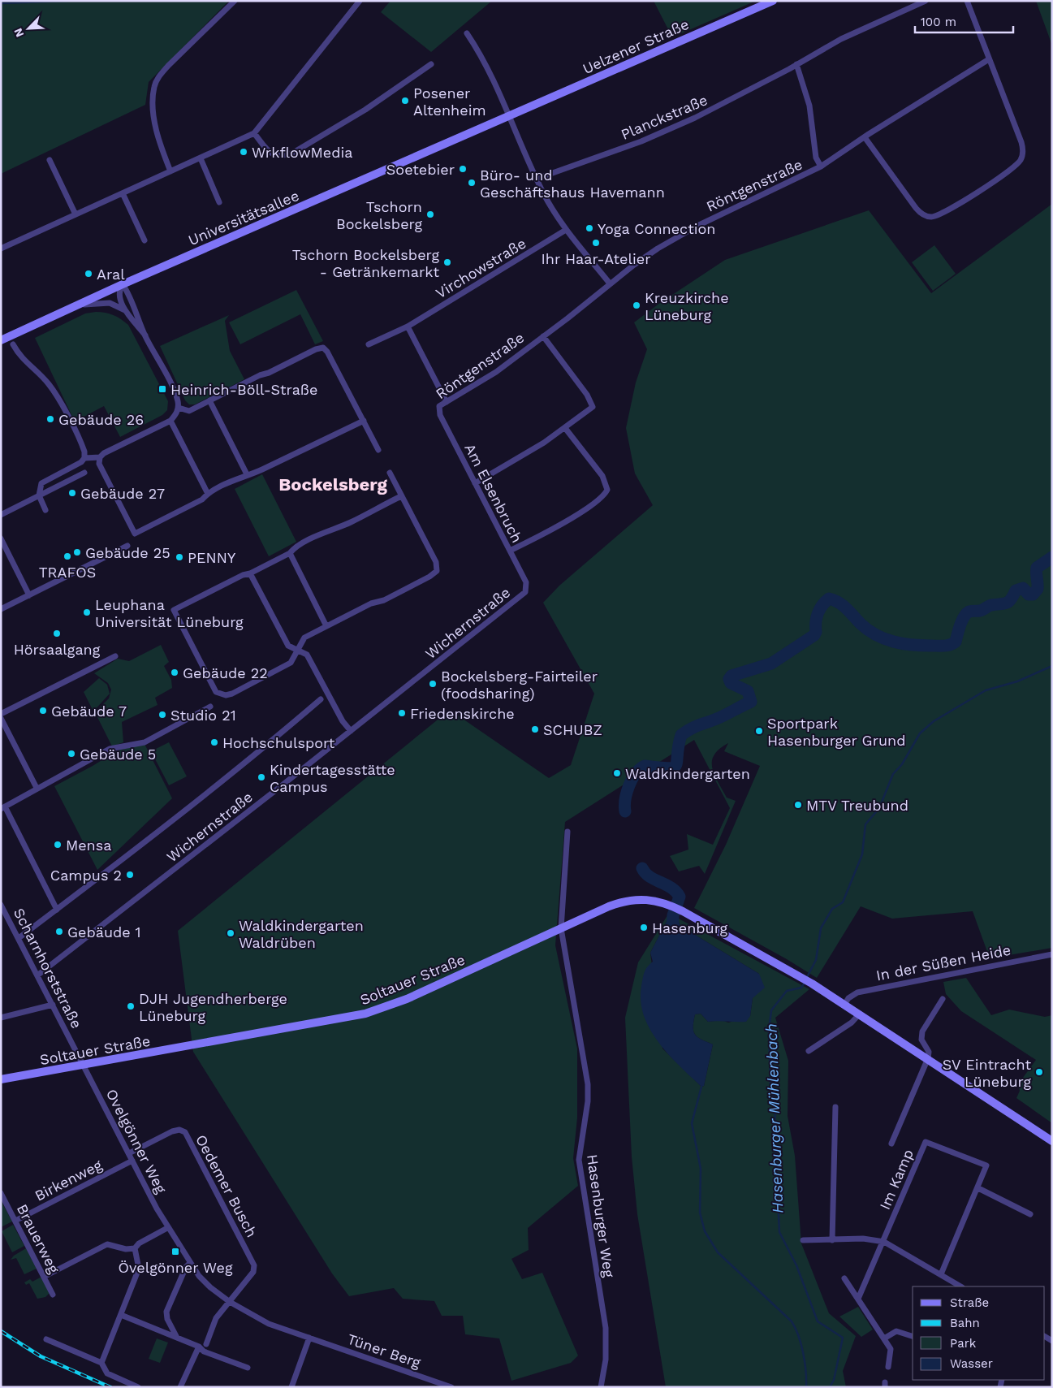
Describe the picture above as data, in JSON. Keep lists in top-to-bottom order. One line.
{"streets":{"street":["Uelzener Straße","Planckstraße","Röntgenstraße","Universitätsallee","Virchowstraße","Am Elsenbruch","Wichernstraße","In der Süßen Heide","Scharnhorststraße","Soltauer Straße","Ovelgönner Weg","Im Kamp","Birkenweg","Oedemer Busch","Hasenburger Weg","Brauerweg","Tüner Berg"]},"crossings":[["Uelzener Straße","Universitätsallee"],["Röntgenstraße","Am Elsenbruch"],["Am Elsenbruch","Wichernstraße"],["Wichernstraße","Scharnhorststraße"],["Scharnhorststraße","Soltauer Straße"],["Scharnhorststraße","Ovelgönner Weg"],["Soltauer Straße","Ovelgönner Weg"],["Soltauer Straße","Hasenburger Weg"],["Ovelgönner Weg","Birkenweg"],["Ovelgönner Weg","Oedemer Busch"],["Ovelgönner Weg","Tüner Berg"],["Birkenweg","Brauerweg"]],"districts":["Bockelsberg"],"water":["Hasenburger Mühlenbach"],"places":{"other":["Posener Altenheim","WrkflowMedia","Soetebier","Büro- und Geschäftshaus Havemann","Tschorn Bockelsberg","Yoga Connection","Ihr Haar-Atelier","Tschorn Bockelsberg - Getränkemarkt","Aral","Kreuzkirche Lüneburg","Gebäude 26","Gebäude 27","Gebäude 25","TRAFOS","PENNY","Leuphana Universität Lüneburg","Hörsaalgang","Gebäude 22","Bockelsberg-Fairteiler (foodsharing)","Gebäude 7","Friedenskirche","Studio 21","SCHUBZ","Sportpark Hasenburger Grund","Hochschulsport","Gebäude 5","Waldkindergarten","Kindertagesstätte Campus","MTV Treubund","Mensa","Campus 2","Hasenburg","Gebäude 1","Waldkindergarten Waldrüben","DJH Jugendherberge Lüneburg","SV Eintracht Lüneburg"],"transit":["Heinrich-Böll-Straße","Övelgönner Weg"]},"legend":["Straße","Bahn","Park","Wasser"],"scale_bar":"100 m","north":"bottom left"}
